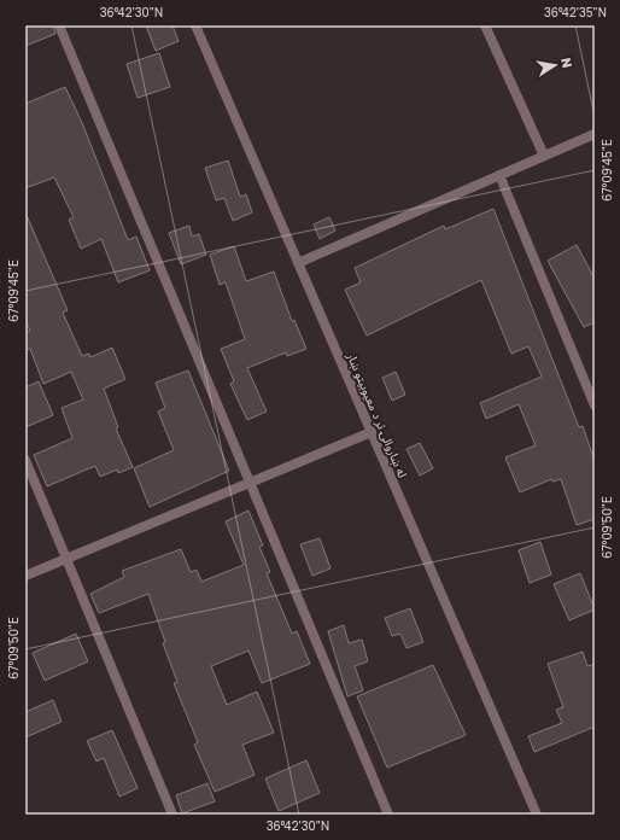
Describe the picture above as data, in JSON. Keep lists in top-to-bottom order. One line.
{"streets":{"street":["له ښاروالۍ تر د معیوبیتو ښار"]},"north":"right","coordinates":["36°42'30\"N","36°42'35\"N","67°09'45\"E","67°09'50\"E"]}
